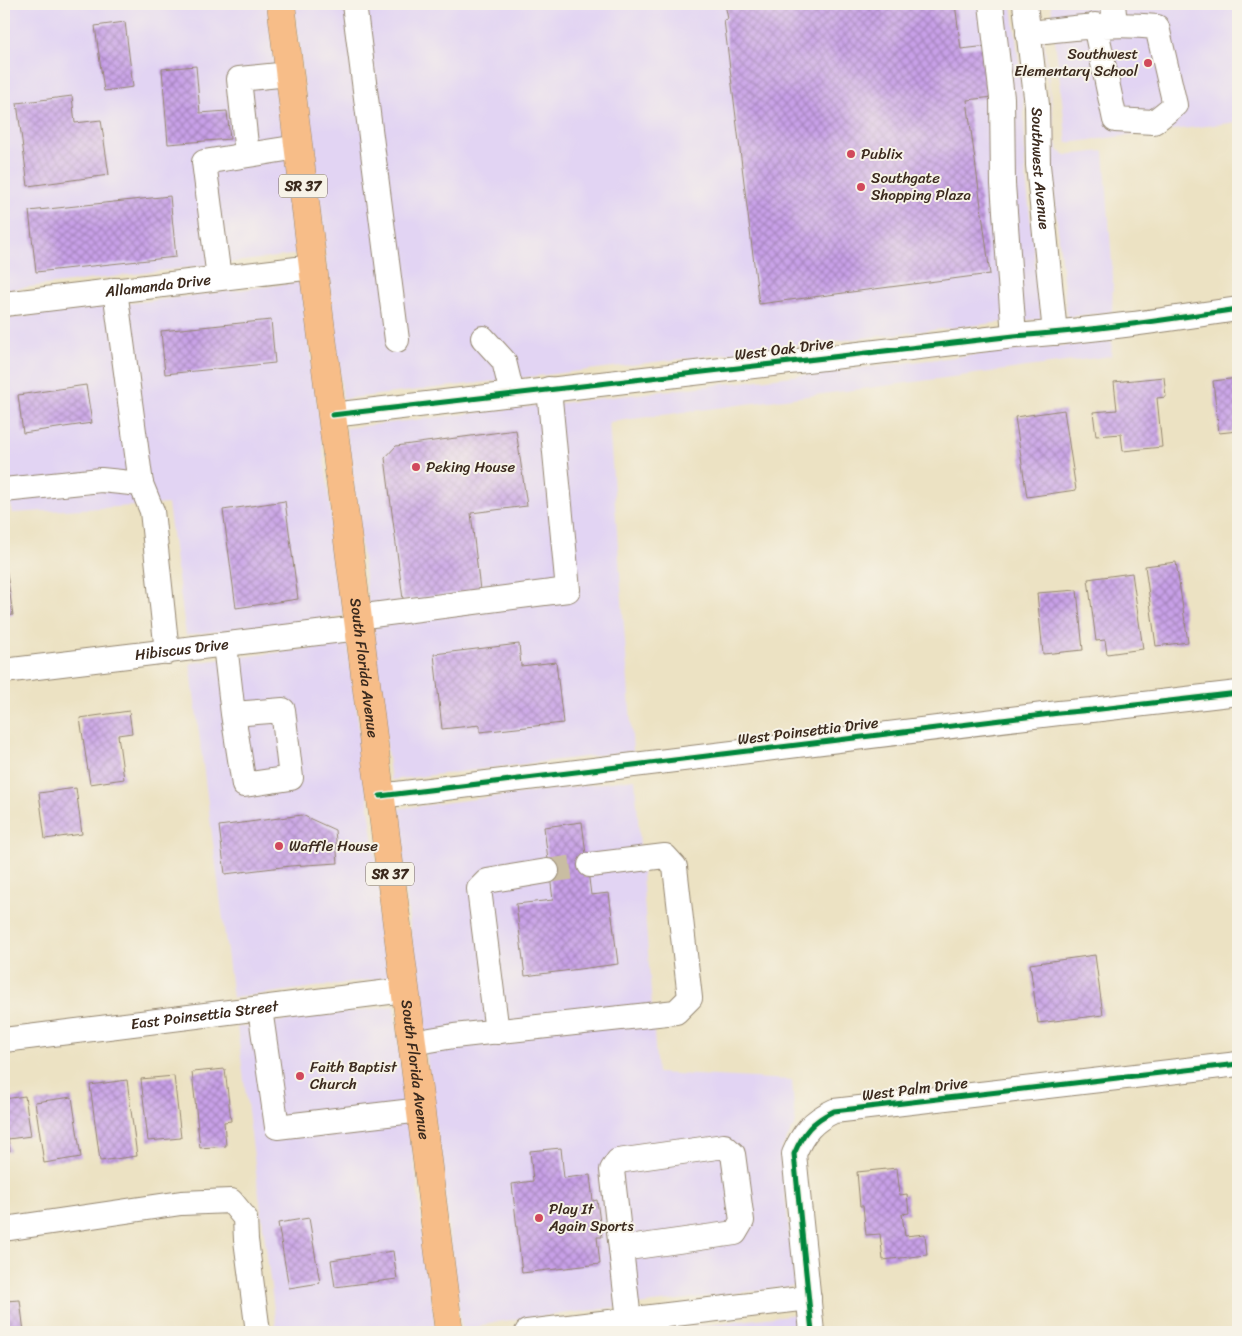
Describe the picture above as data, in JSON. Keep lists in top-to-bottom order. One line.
{"streets":{"main road":["SR 37","South Florida Avenue"],"street":["Southwest Avenue","Allamanda Drive","West Oak Drive","Hibiscus Drive","West Poinsettia Drive","East Poinsettia Street","West Palm Drive"]},"crossings":[["Southwest Avenue","West Oak Drive"],["Allamanda Drive","South Florida Avenue"],["West Oak Drive","Hibiscus Drive"],["West Oak Drive","South Florida Avenue"],["Hibiscus Drive","South Florida Avenue"],["South Florida Avenue","West Poinsettia Drive"],["South Florida Avenue","East Poinsettia Street"]],"places":["Southwest Elementary School","Publix","Southgate Shopping Plaza","Peking House","Waffle House","Faith Baptist Church","Play It Again Sports"]}
